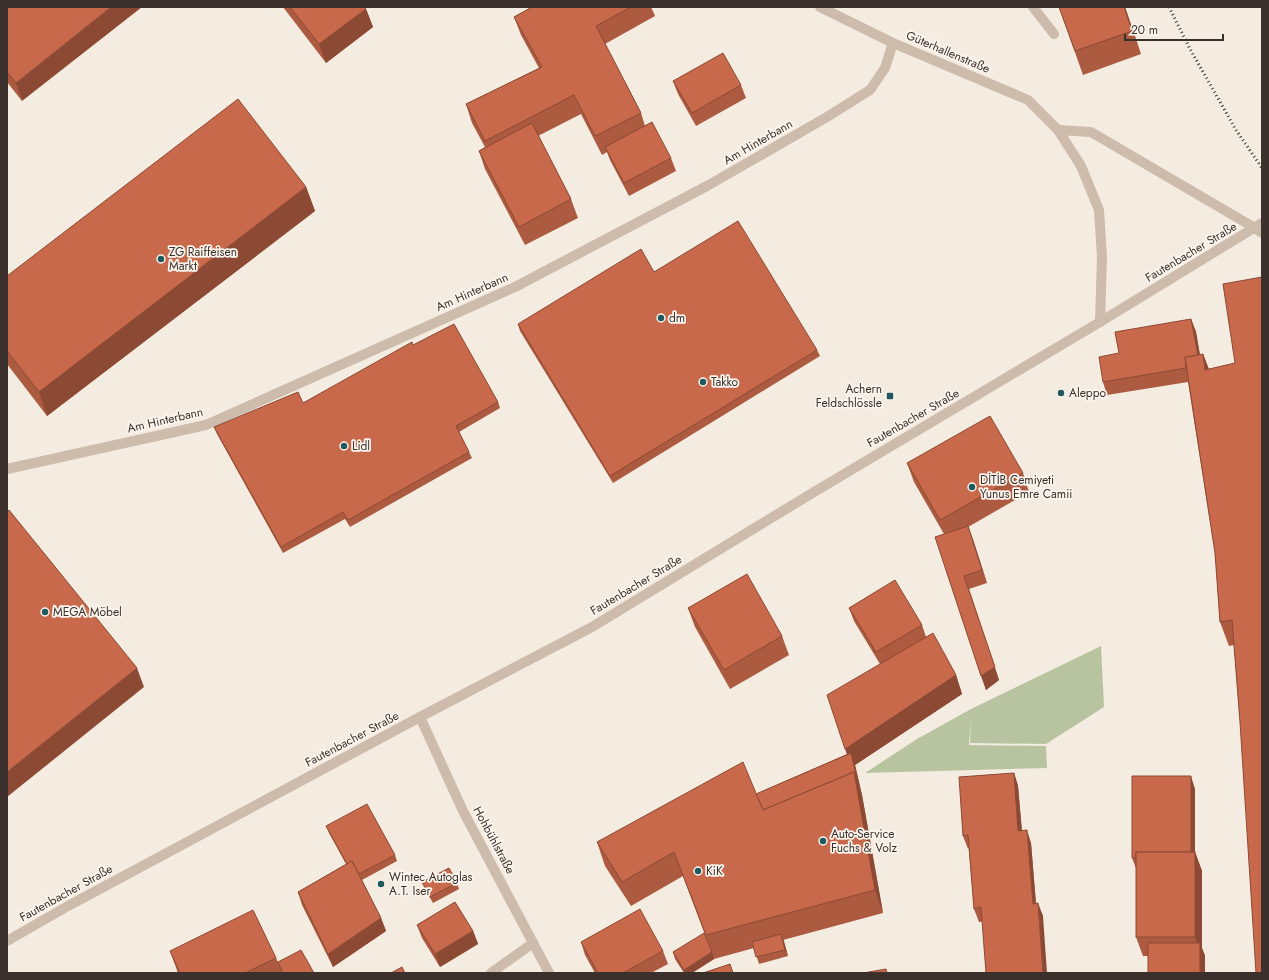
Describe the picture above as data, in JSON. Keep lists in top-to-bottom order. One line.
{"streets":{"street":["Güterhallenstraße","Am Hinterbann","Fautenbacher Straße","Hohbühlstraße"]},"crossings":[["Güterhallenstraße","Am Hinterbann"],["Güterhallenstraße","Fautenbacher Straße"],["Fautenbacher Straße","Hohbühlstraße"]],"places":{"other":["ZG Raiffeisen Markt","dm","Takko","Aleppo","Lidl","DİTİB Cemiyeti Yunus Emre Camii","MEGA Möbel","Auto-Service Fuchs & Volz","KiK","Wintec Autoglas A.T. Iser"],"transit":["Achern Feldschlössle"]},"scale_bar":"20 m"}
